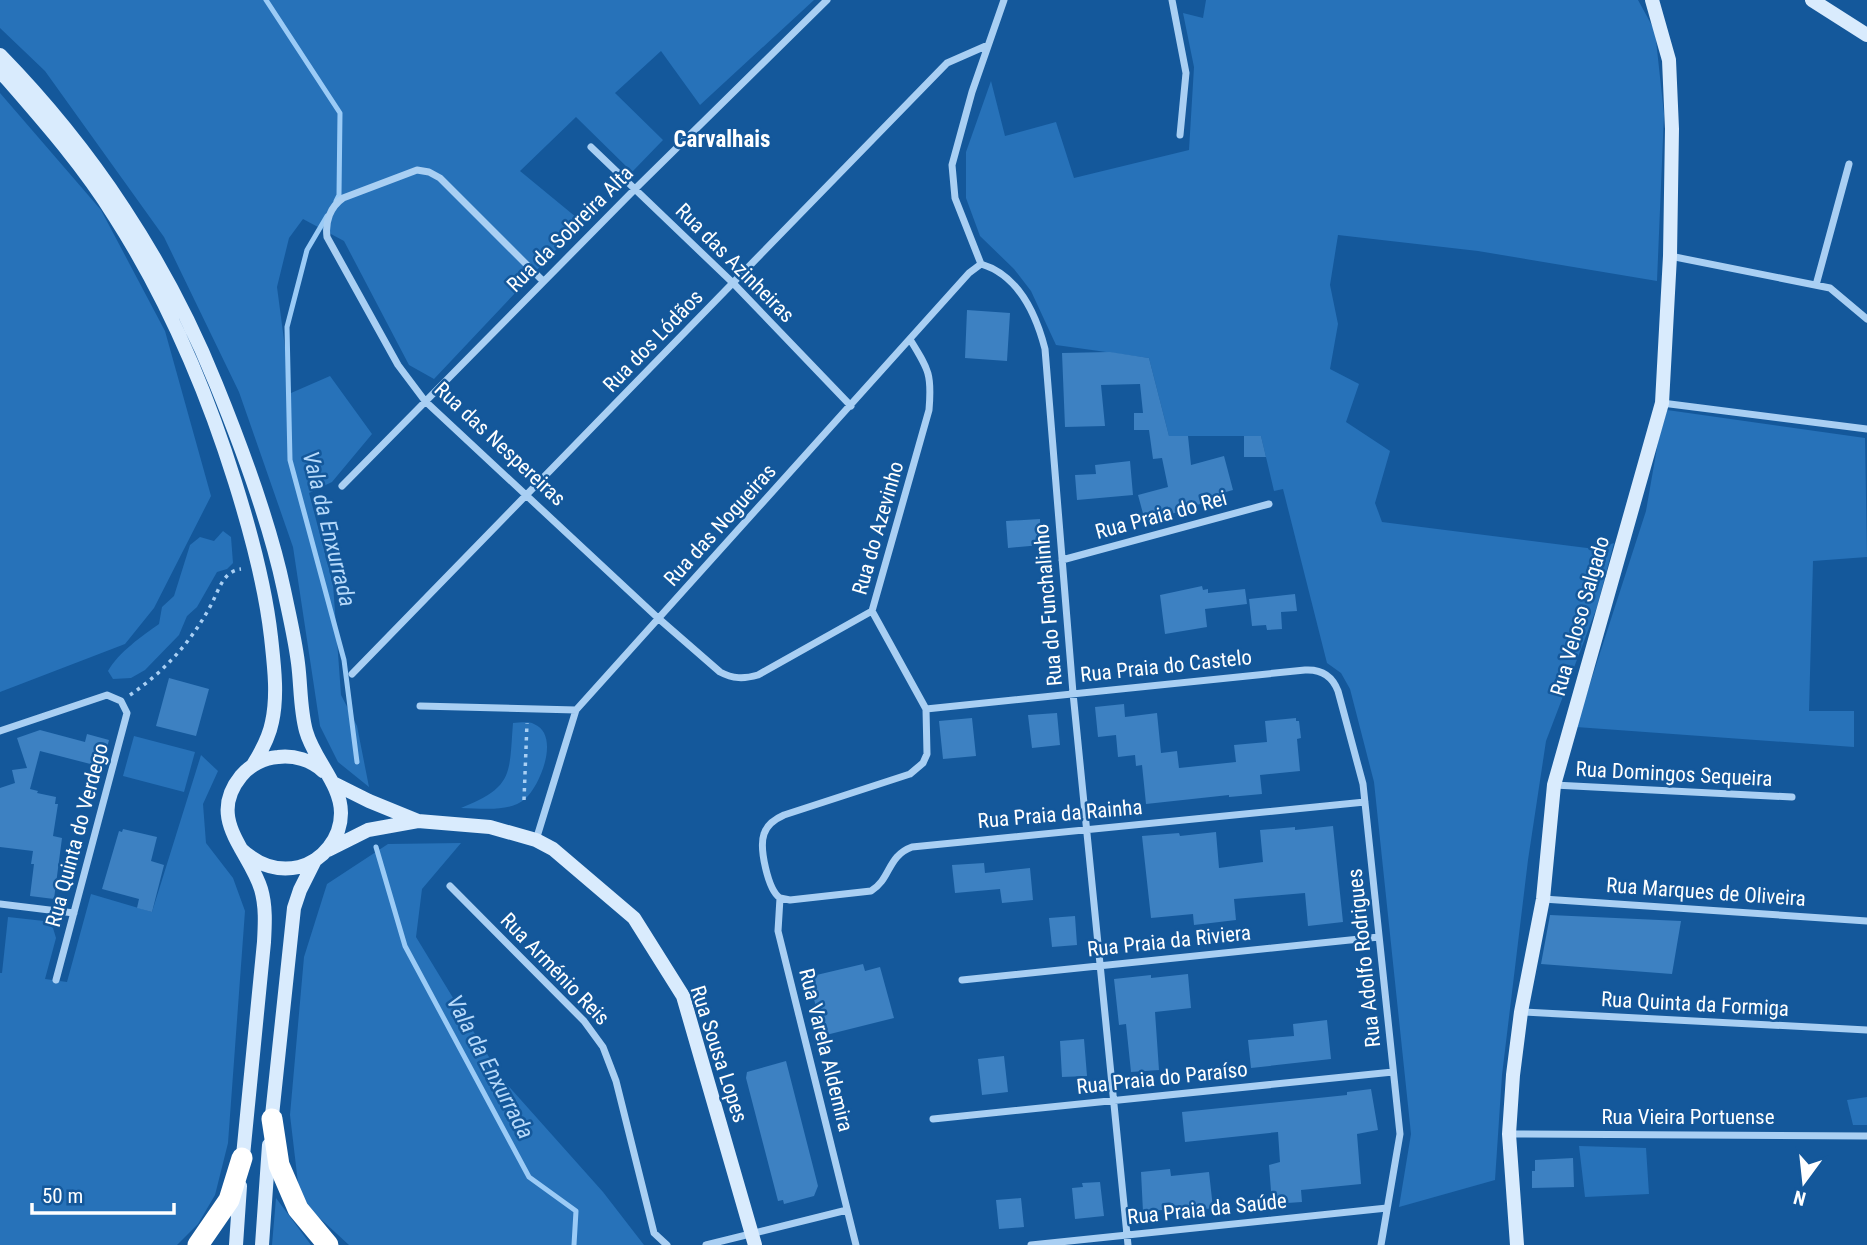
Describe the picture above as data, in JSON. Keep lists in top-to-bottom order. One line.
{"streets":{"main road":["Rua Veloso Salgado","Rua Sousa Lopes"],"street":["Rua da Sobreira Alta","Rua das Azinheiras","Rua dos Lódãos","Rua das Nespereiras","Rua Praia do Rei","Rua das Nogueiras","Rua do Azevinho","Rua do Funchalinho","Rua Praia do Castelo","Rua Domingos Sequeira","Rua Praia da Rainha","Rua Quinta do Verdego","Rua Marques de Oliveira","Rua Praia da Riviera","Rua Adolfo Rodrigues","Rua Arménio Reis","Rua Quinta da Formiga","Rua Varela Aldemira","Rua Praia do Paraíso","Rua Vieira Portuense","Rua Praia da Saúde"]},"crossings":[["Rua da Sobreira Alta","Rua das Azinheiras"],["Rua da Sobreira Alta","Rua das Nespereiras"],["Rua das Azinheiras","Rua dos Lódãos"],["Rua das Azinheiras","Rua das Nogueiras"],["Rua dos Lódãos","Rua das Nespereiras"],["Rua das Nespereiras","Rua das Nogueiras"],["Rua das Nespereiras","Rua do Azevinho"],["Rua Praia do Rei","Rua do Funchalinho"],["Rua das Nogueiras","Rua do Azevinho"],["Rua das Nogueiras","Rua do Funchalinho"],["Rua das Nogueiras","Rua Sousa Lopes"],["Rua do Azevinho","Rua Praia do Castelo"],["Rua do Azevinho","Rua Praia da Rainha"],["Rua do Azevinho","Rua Varela Aldemira"],["Rua do Funchalinho","Rua Praia do Castelo"],["Rua do Funchalinho","Rua Praia da Rainha"],["Rua do Funchalinho","Rua Praia da Riviera"],["Rua do Funchalinho","Rua Praia do Paraíso"],["Rua do Funchalinho","Rua Praia da Saúde"],["Rua Veloso Salgado","Rua Domingos Sequeira"],["Rua Veloso Salgado","Rua Marques de Oliveira"],["Rua Veloso Salgado","Rua Quinta da Formiga"],["Rua Veloso Salgado","Rua Vieira Portuense"],["Rua Praia do Castelo","Rua Adolfo Rodrigues"],["Rua Praia da Rainha","Rua Adolfo Rodrigues"],["Rua Praia da Rainha","Rua Varela Aldemira"],["Rua Praia da Riviera","Rua Adolfo Rodrigues"],["Rua Adolfo Rodrigues","Rua Praia do Paraíso"],["Rua Adolfo Rodrigues","Rua Praia da Saúde"]],"districts":["Carvalhais"],"water":["Vala da Enxurrada"],"scale_bar":"50 m","north":"bottom"}
